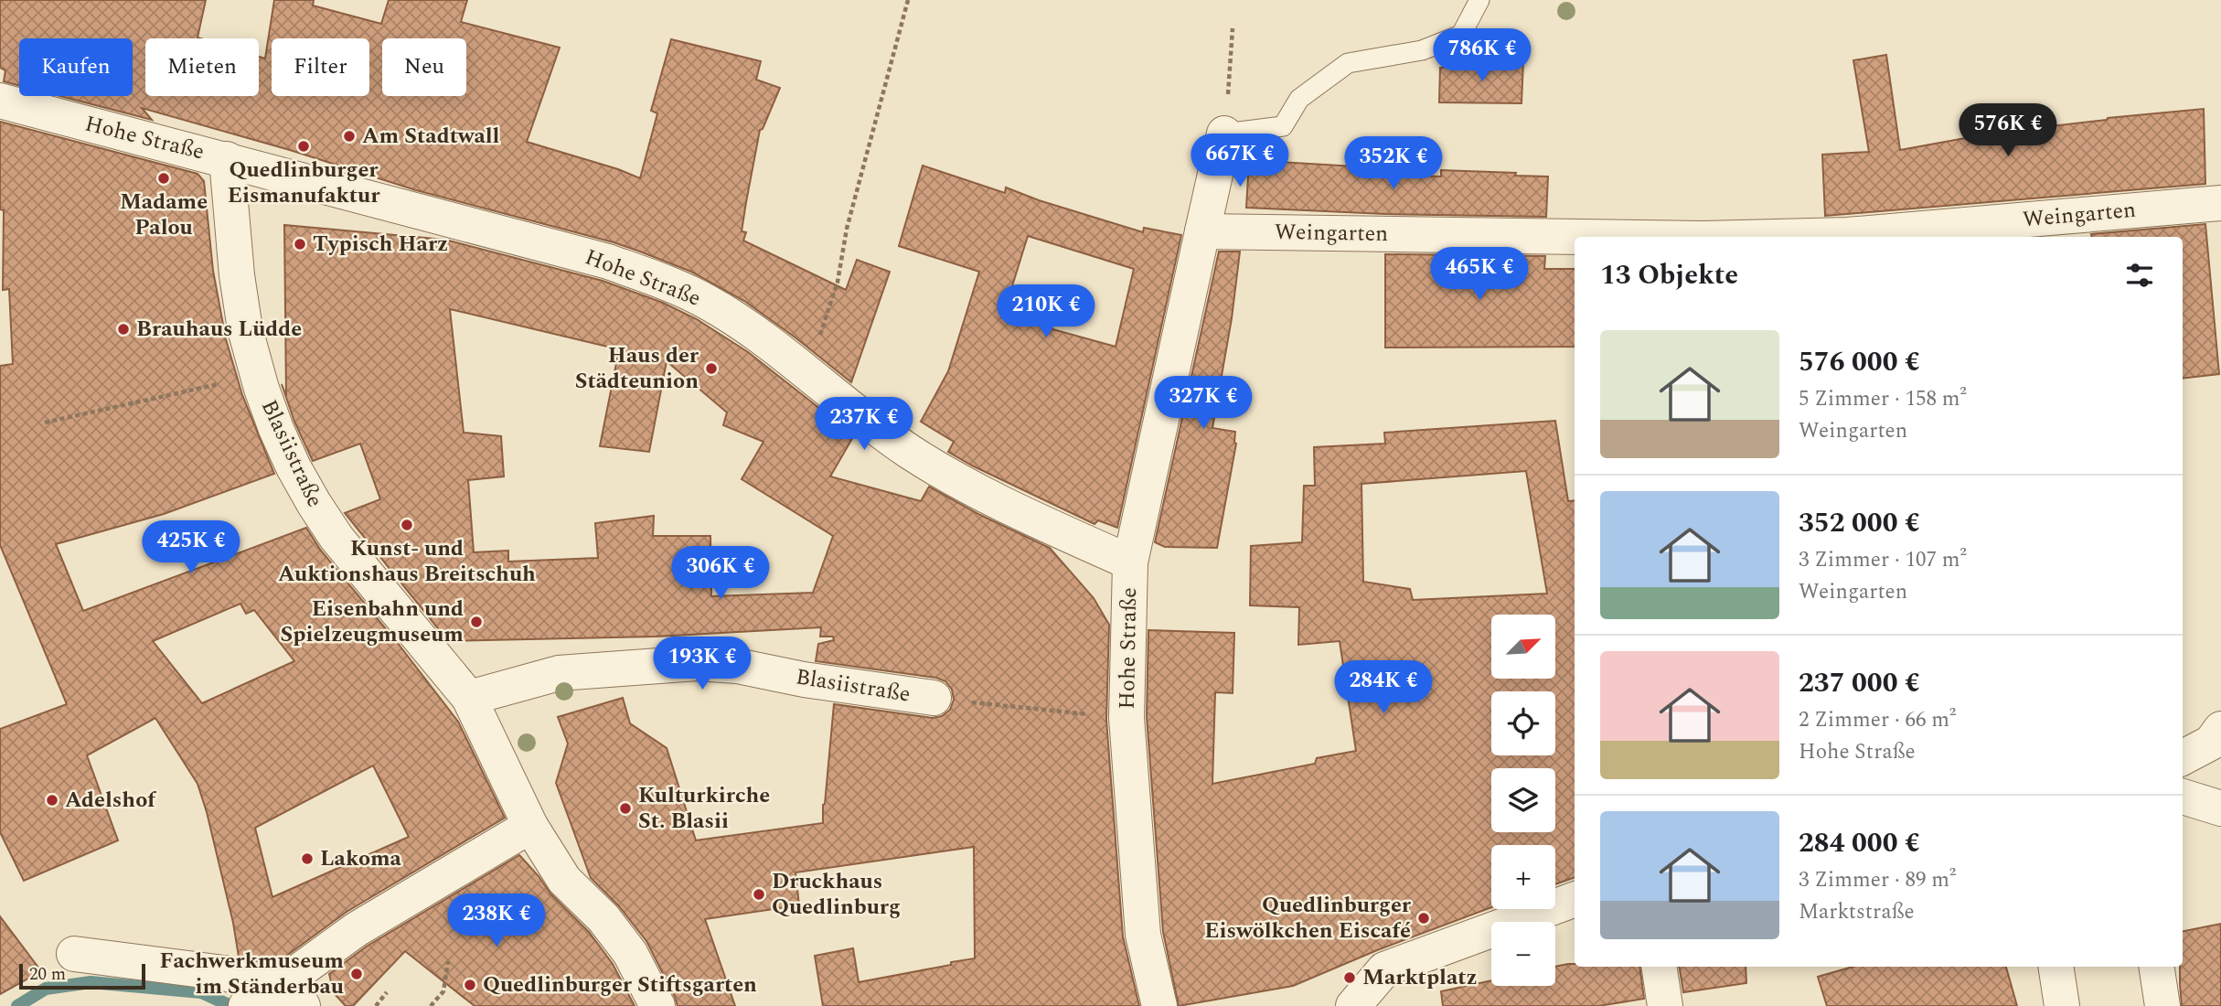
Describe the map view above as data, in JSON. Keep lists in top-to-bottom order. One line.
{"streets":{"street":["Hohe Straße","Weingarten","Blasiistraße"]},"crossings":[["Hohe Straße","Blasiistraße"]],"places":["Am Stadtwall","Quedlinburger Eismanufaktur","Madame Palou","Typisch Harz","Brauhaus Lüdde","Haus der Städteunion","Kunst- und Auktionshaus Breitschuh","Eisenbahn und Spielzeugmuseum","Adelshof","Kulturkirche St. Blasii","Lakoma","Druckhaus Quedlinburg","Quedlinburger Eiswölkchen Eiscafé","Fachwerkmuseum im Ständerbau","Marktplatz","Quedlinburger Stiftsgarten"],"scale_bar":"20 m","north":"top right","page":{"price":["786K €","576K €","667K €","352K €","465K €","210K €","327K €","237K €","425K €","306K €","193K €","284K €","238K €"],"chip":["Kaufen","Mieten","Filter","Neu"],"heading":"13 Objekte","list":[{"name":"576 000 €","note":"5 Zimmer · 158 m² · Weingarten"},{"name":"352 000 €","note":"3 Zimmer · 107 m² · Weingarten"},{"name":"237 000 €","note":"2 Zimmer · 66 m² · Hohe Straße"},{"name":"284 000 €","note":"3 Zimmer · 89 m² · Marktstraße"}],"map_buttons":["+","−"],"scale":"20 m"}}
